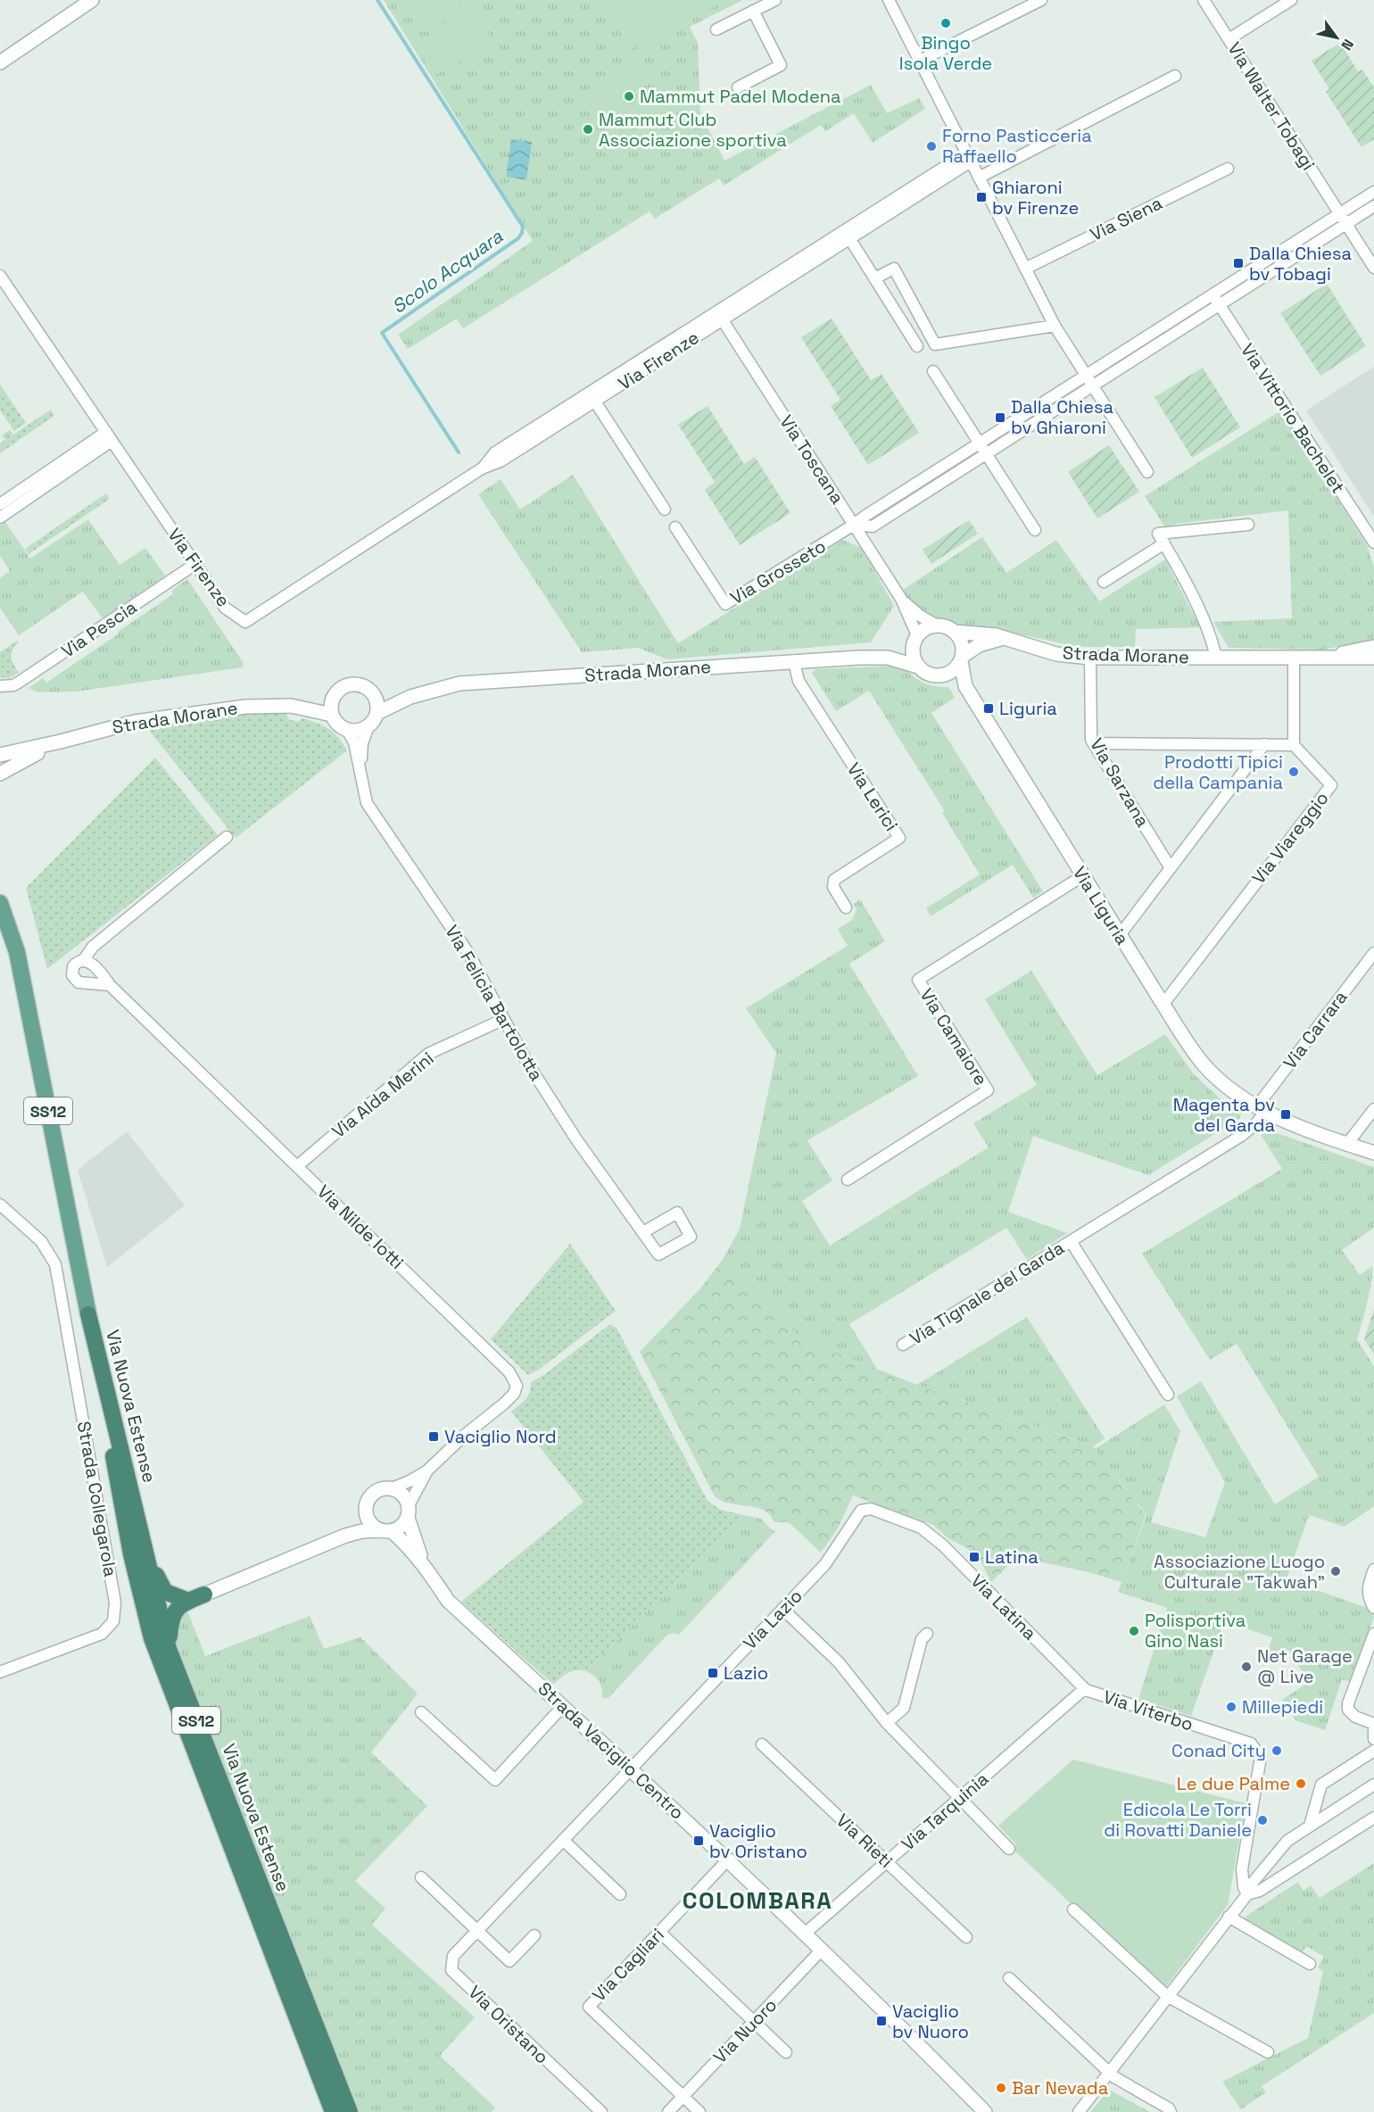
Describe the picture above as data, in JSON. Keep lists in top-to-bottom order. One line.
{"streets":{"highway":["SS12","Via Nuova Estense"],"street":["Via Walter Tobagi","Via Siena","Via Firenze","Via Vittorio Bachelet","Via Toscana","Via Grosseto","Via Pescia","Strada Morane","Via Sarzana","Via Lerici","Via Viareggio","Via Liguria","Via Felicia Bartolotta","Via Carrara","Via Camaiore","Via Alda Merini","Via Nilde Iotti","Via Tignale del Garda","Strada Collegarola","Via Latina","Via Lazio","Via Viterbo","Strada Vaciglio Centro","Via Tarquinia","Via Rieti","Via Cagliari","Via Oristano","Via Nuoro"]},"crossings":[["Via Firenze","Via Toscana"],["Via Firenze","Via Pescia"],["Via Toscana","Via Grosseto"],["Via Toscana","Strada Morane"],["Via Toscana","Via Liguria"],["Strada Morane","Via Sarzana"],["Strada Morane","Via Lerici"],["Strada Morane","Via Liguria"],["Strada Morane","Via Felicia Bartolotta"],["Via Viareggio","Via Liguria"],["Via Liguria","Via Carrara"],["Via Liguria","Via Camaiore"],["Via Liguria","Via Tignale del Garda"],["Via Felicia Bartolotta","Via Alda Merini"],["Via Carrara","Via Tignale del Garda"],["Via Alda Merini","Via Nilde Iotti"],["Via Nilde Iotti","Strada Vaciglio Centro"],["Via Latina","Via Lazio"],["Via Latina","Via Viterbo"],["Via Latina","Via Tarquinia"],["Via Lazio","Strada Vaciglio Centro"],["Via Lazio","Via Oristano"],["Via Viterbo","Via Tarquinia"],["Strada Vaciglio Centro","Via Tarquinia"],["Strada Vaciglio Centro","Via Cagliari"],["Strada Vaciglio Centro","Via Oristano"],["Strada Vaciglio Centro","Via Nuoro"],["Via Tarquinia","Via Rieti"],["Via Cagliari","Via Nuoro"]],"districts":["COLOMBARA"],"water":["Scolo Acquara"],"places":{"other":["Bingo Isola Verde","Mammut Padel Modena","Mammut Club Associazione sportiva","Forno Pasticceria Raffaello","Prodotti Tipici della Campania","Associazione Luogo Culturale \"Takwah\"","Polisportiva Gino Nasi","Net Garage @ Live","Millepiedi","Conad City","Le due Palme","Edicola Le Torri di Rovatti Daniele","Bar Nevada"],"transit":["Ghiaroni bv Firenze","Dalla Chiesa bv Tobagi","Dalla Chiesa bv Ghiaroni","Liguria","Magenta bv del Garda","Vaciglio Nord","Latina","Lazio","Vaciglio bv Oristano","Vaciglio bv Nuoro"]},"north":"bottom right"}
